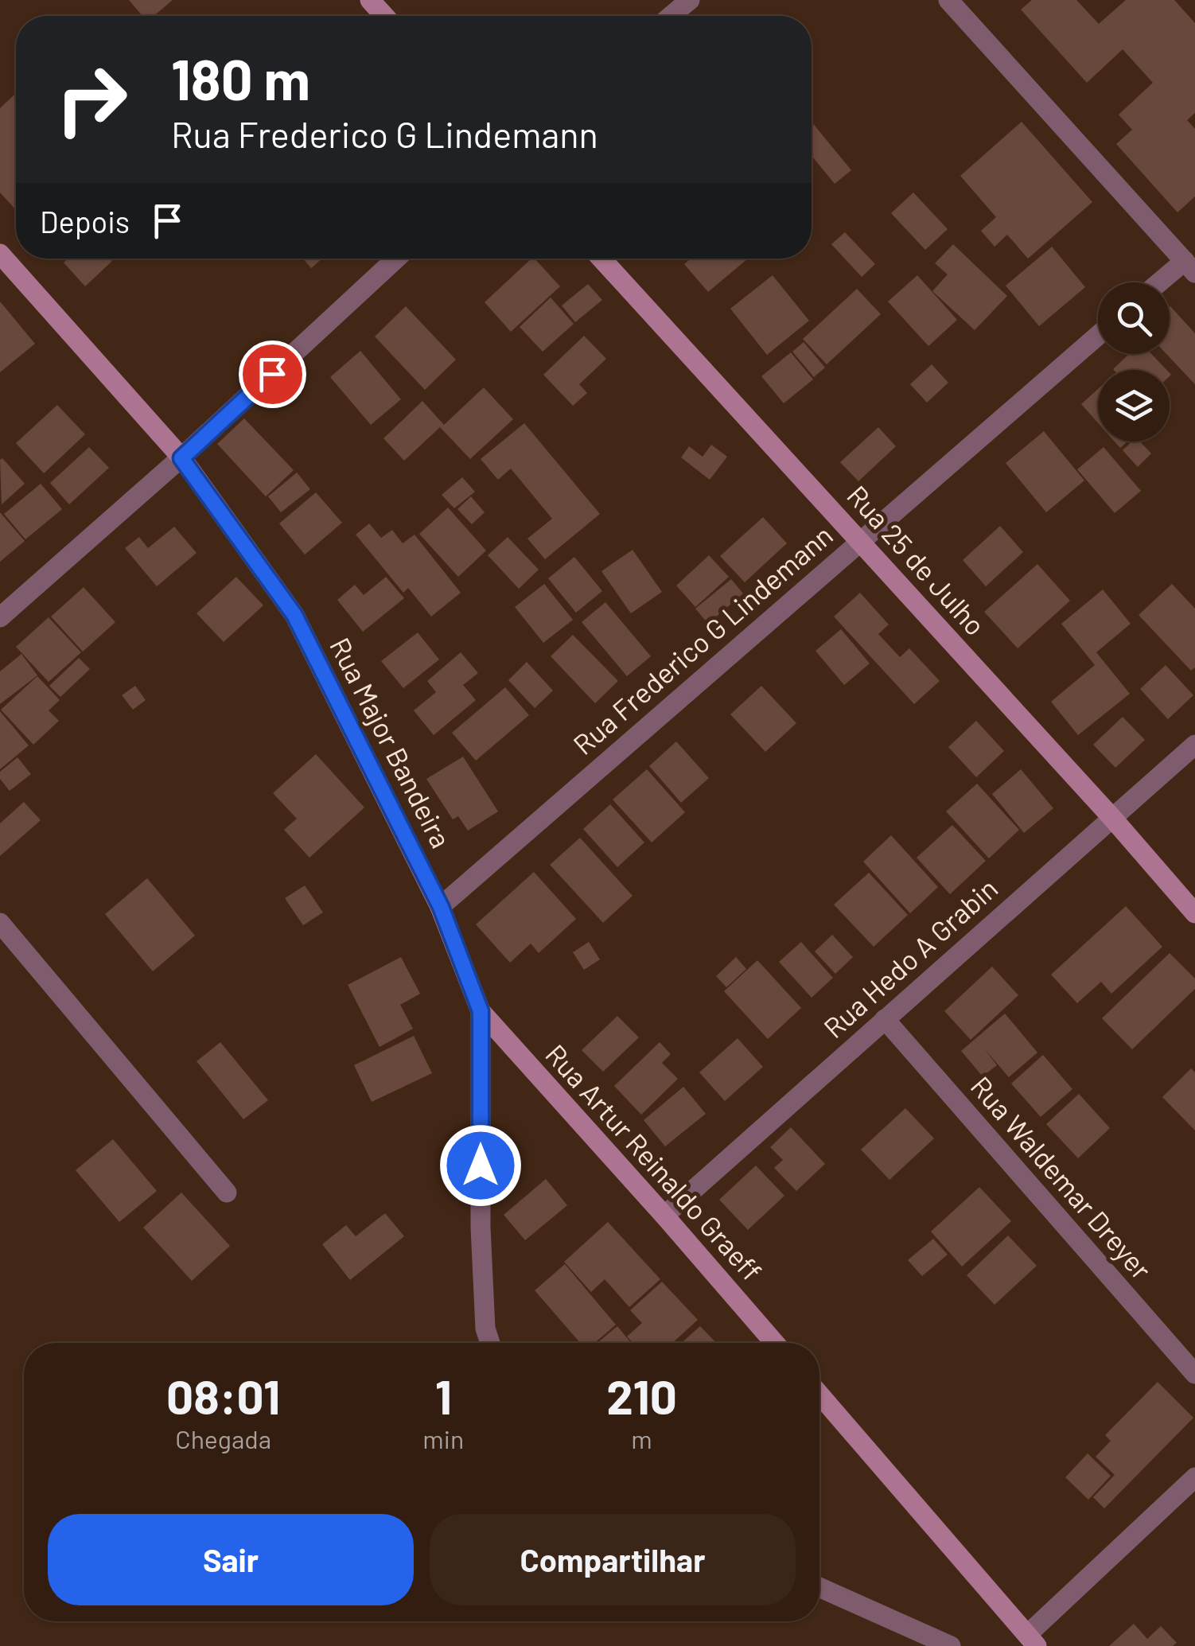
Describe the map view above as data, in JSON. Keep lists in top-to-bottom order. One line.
{"streets":{"main road":["Rua 25 de Julho","Rua Major Bandeira","Rua Artur Reinaldo Graeff"],"street":["Rua Frederico G Lindemann","Rua Hedo A Grabin","Rua Waldemar Dreyer"]},"crossings":[["Rua 25 de Julho","Rua Frederico G Lindemann"],["Rua 25 de Julho","Rua Hedo A Grabin"],["Rua Frederico G Lindemann","Rua Major Bandeira"],["Rua Major Bandeira","Rua Artur Reinaldo Graeff"],["Rua Hedo A Grabin","Rua Artur Reinaldo Graeff"],["Rua Hedo A Grabin","Rua Waldemar Dreyer"]],"page":{"turn":["180 m","Rua Frederico G Lindemann"],"then":"Depois","eta":["08:01","Chegada","1","min","210","m"],"buttons":["Sair","Compartilhar"]}}
